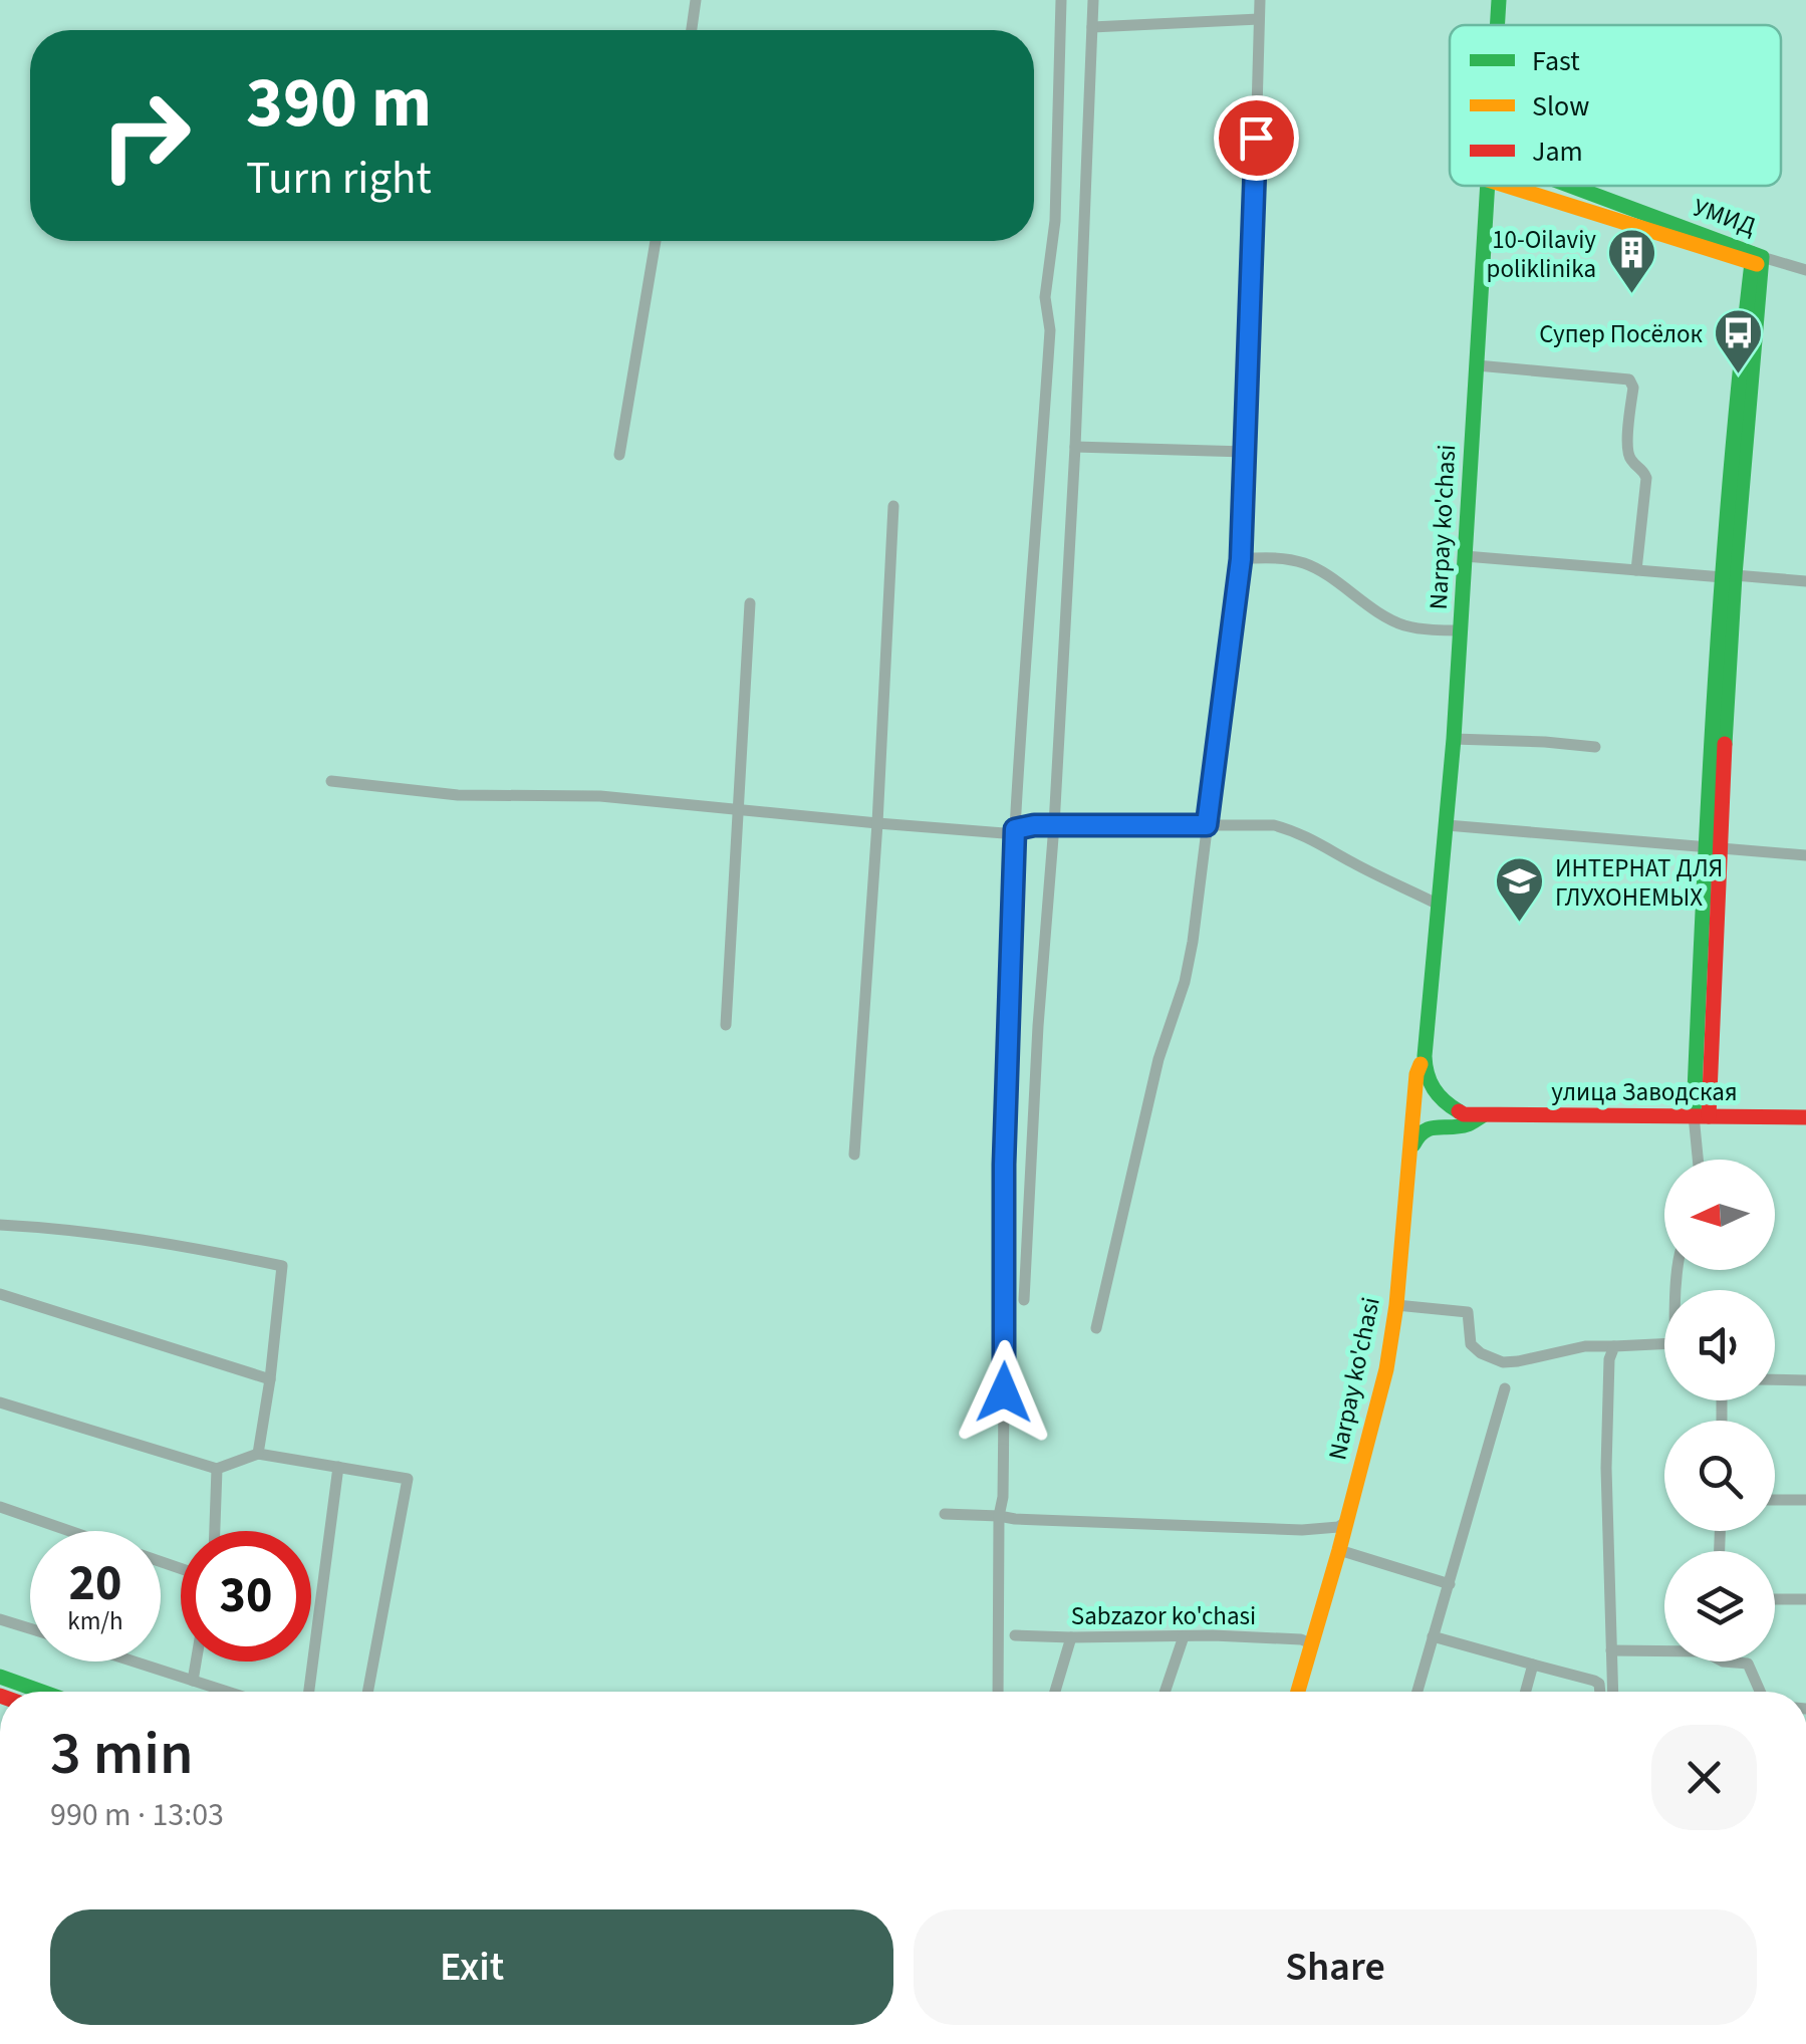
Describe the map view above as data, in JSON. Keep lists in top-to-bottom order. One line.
{"streets":{"main road":["УМИД","Narpay ko'chasi","улица Заводская"],"street":["Sabzazor ko'chasi"]},"crossings":[["Narpay ko'chasi","улица Заводская"],["Narpay ko'chasi","Sabzazor ko'chasi"]],"places":{"building":["10-Oilaviy poliklinika"],"bus stop":["Супер Посёлок"],"school or university":["ИНТЕРНАТ ДЛЯ ГЛУХОНЕМЫХ"]},"legend":["Fast","Slow","Jam"],"north":"left","page":{"turn":["390 m","Turn right"],"speed":"20 km/h","limit":"30","heading":["3 min","990 m · 13:03"],"buttons":["Exit","Share"]}}
